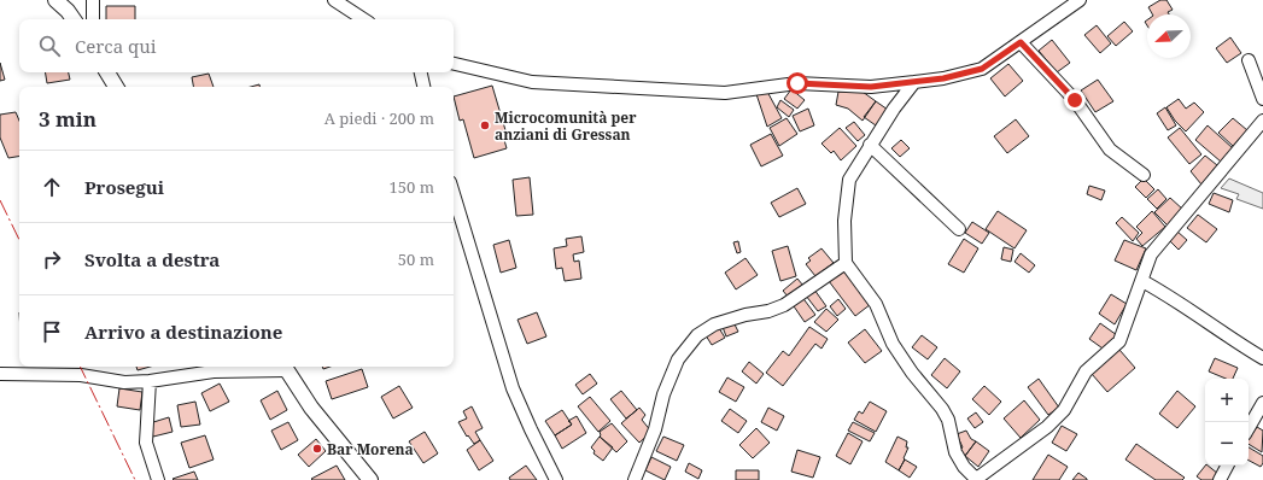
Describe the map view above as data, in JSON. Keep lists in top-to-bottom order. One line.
{"places":["Microcomunità per anziani di Gressan","Bar Morena"],"north":"bottom left","page":{"search":"Cerca qui","heading":["3 min","A piedi · 200 m"],"list":[["Prosegui","150 m"],["Svolta a destra","50 m"],"Arrivo a destinazione"],"map_buttons":["+","−"]}}
